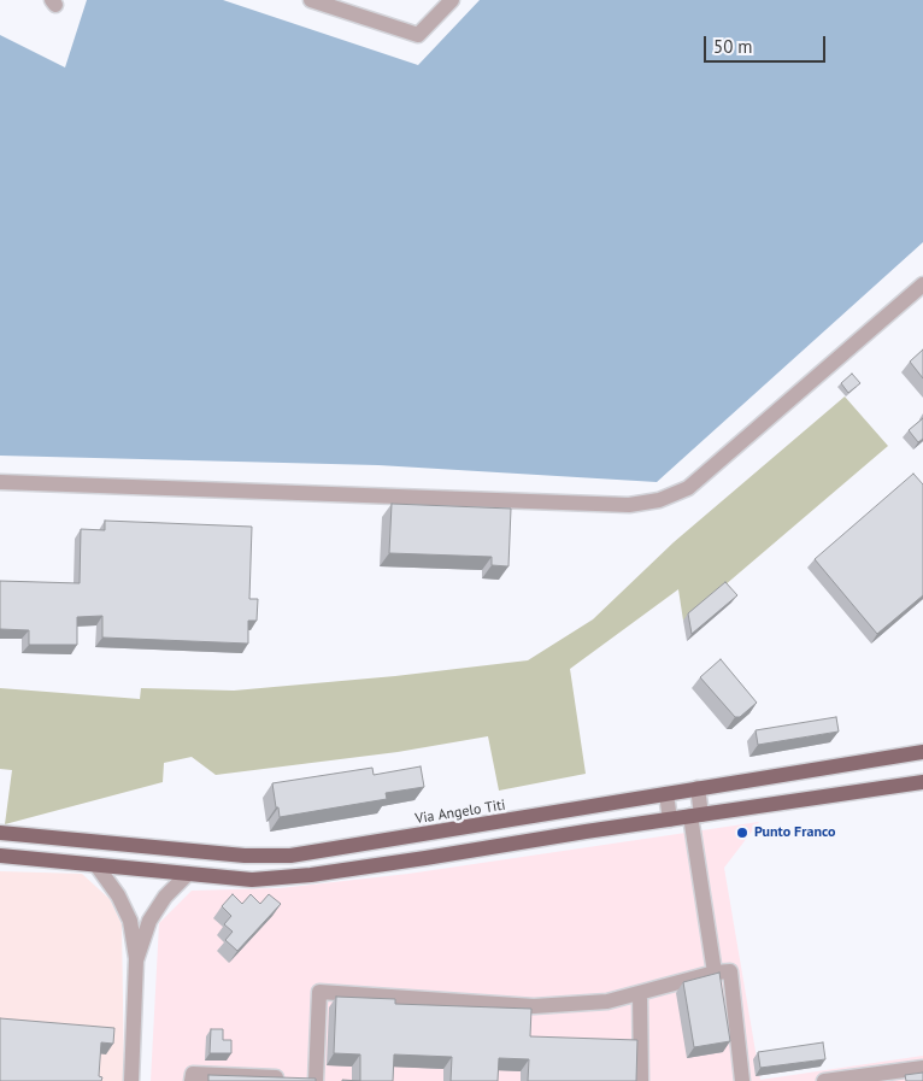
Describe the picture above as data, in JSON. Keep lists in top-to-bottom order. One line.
{"streets":{"main road":["Via Angelo Titi"]},"places":["Punto Franco"],"scale_bar":"50 m"}
